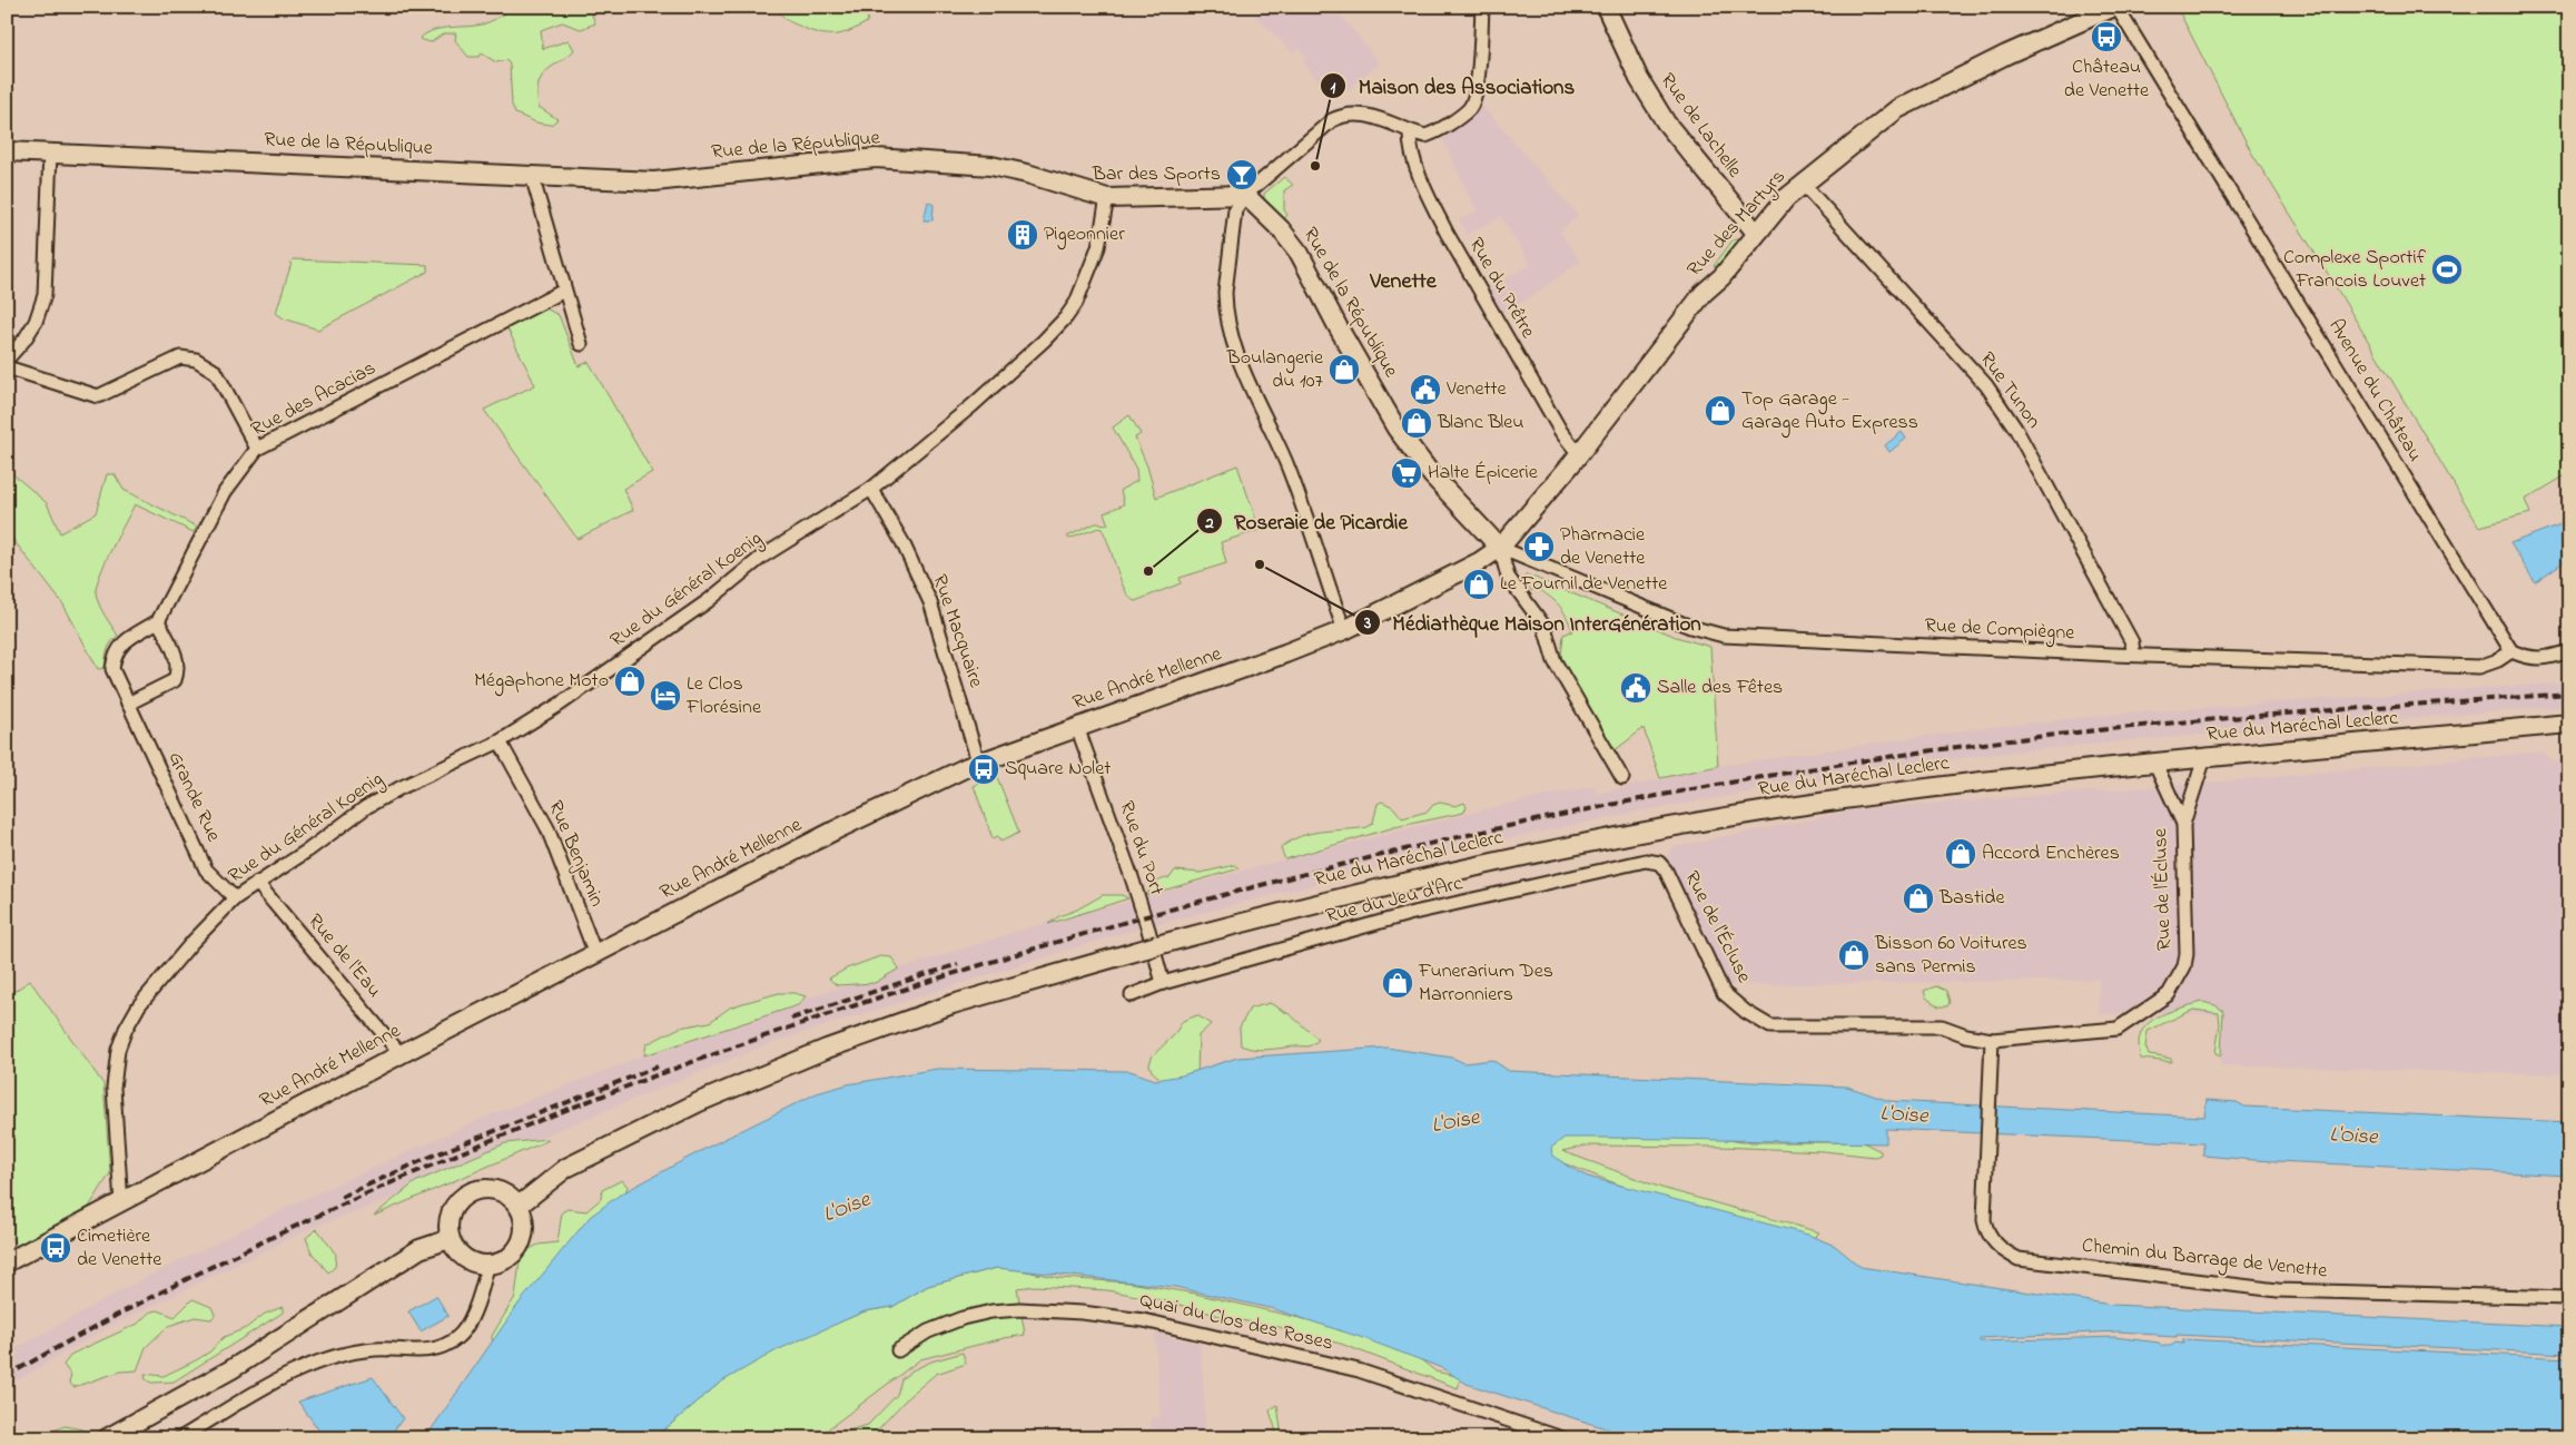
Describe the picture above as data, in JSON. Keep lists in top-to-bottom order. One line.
{"streets":{"street":["Rue de Lachelle","Rue de la République","Rue des Martyrs","Rue du Prêtre","Rue Tunon","Avenue du Château","Rue des Acacias","Rue du Général Koenig","Rue de Compiègne","Rue Macquaire","Rue André Mellenne","Rue du Maréchal Leclerc","Grande Rue","Rue du Port","Rue Benjamin","Rue de l'Écluse","Rue du Jeu d'Arc","Rue de l'Eau","Chemin du Barrage de Venette","Quai du Clos des Roses"]},"crossings":[["Rue de Lachelle","Rue des Martyrs"],["Rue de la République","Rue des Martyrs"],["Rue de la République","Rue du Général Koenig"],["Rue de la République","Rue de Compiègne"],["Rue de la République","Rue André Mellenne"],["Rue des Martyrs","Rue du Prêtre"],["Rue des Martyrs","Rue Tunon"],["Rue des Martyrs","Avenue du Château"],["Rue des Martyrs","Rue de Compiègne"],["Rue des Martyrs","Rue André Mellenne"],["Rue Tunon","Rue de Compiègne"],["Avenue du Château","Rue de Compiègne"],["Rue des Acacias","Grande Rue"],["Rue du Général Koenig","Rue Macquaire"],["Rue du Général Koenig","Rue André Mellenne"],["Rue du Général Koenig","Grande Rue"],["Rue du Général Koenig","Rue Benjamin"],["Rue du Général Koenig","Rue de l'Eau"],["Rue de Compiègne","Rue André Mellenne"],["Rue Macquaire","Rue André Mellenne"],["Rue André Mellenne","Rue du Port"],["Rue André Mellenne","Rue Benjamin"],["Rue André Mellenne","Rue de l'Eau"],["Rue du Maréchal Leclerc","Rue de l'Écluse"],["Rue du Port","Rue du Jeu d'Arc"],["Rue de l'Écluse","Rue du Jeu d'Arc"],["Rue de l'Écluse","Chemin du Barrage de Venette"]],"districts":["Venette"],"water":["L'Oise"],"places":{"bus stop":["Château de Venette","Square Nolet","Cimetière de Venette"],"other":["Maison des Associations","Médiathèque Maison InterGénération","Roseraie de Picardie"],"bar":["Bar des Sports"],"building":["Pigeonnier"],"sports":["Complexe Sportif Francois Louvet"],"shop":["Boulangerie du 107","Top Garage - Garage Auto Express","Blanc Bleu","Le Fournil de Venette","Mégaphone Moto","Accord Enchères","Bastide","Bisson 60 Voitures sans Permis","Funerarium Des Marronniers"],"public building":["Venette","Salle des Fêtes"],"supermarket":["Halte Épicerie"],"pharmacy":["Pharmacie de Venette"],"hotel":["Le Clos Florésine"]}}
